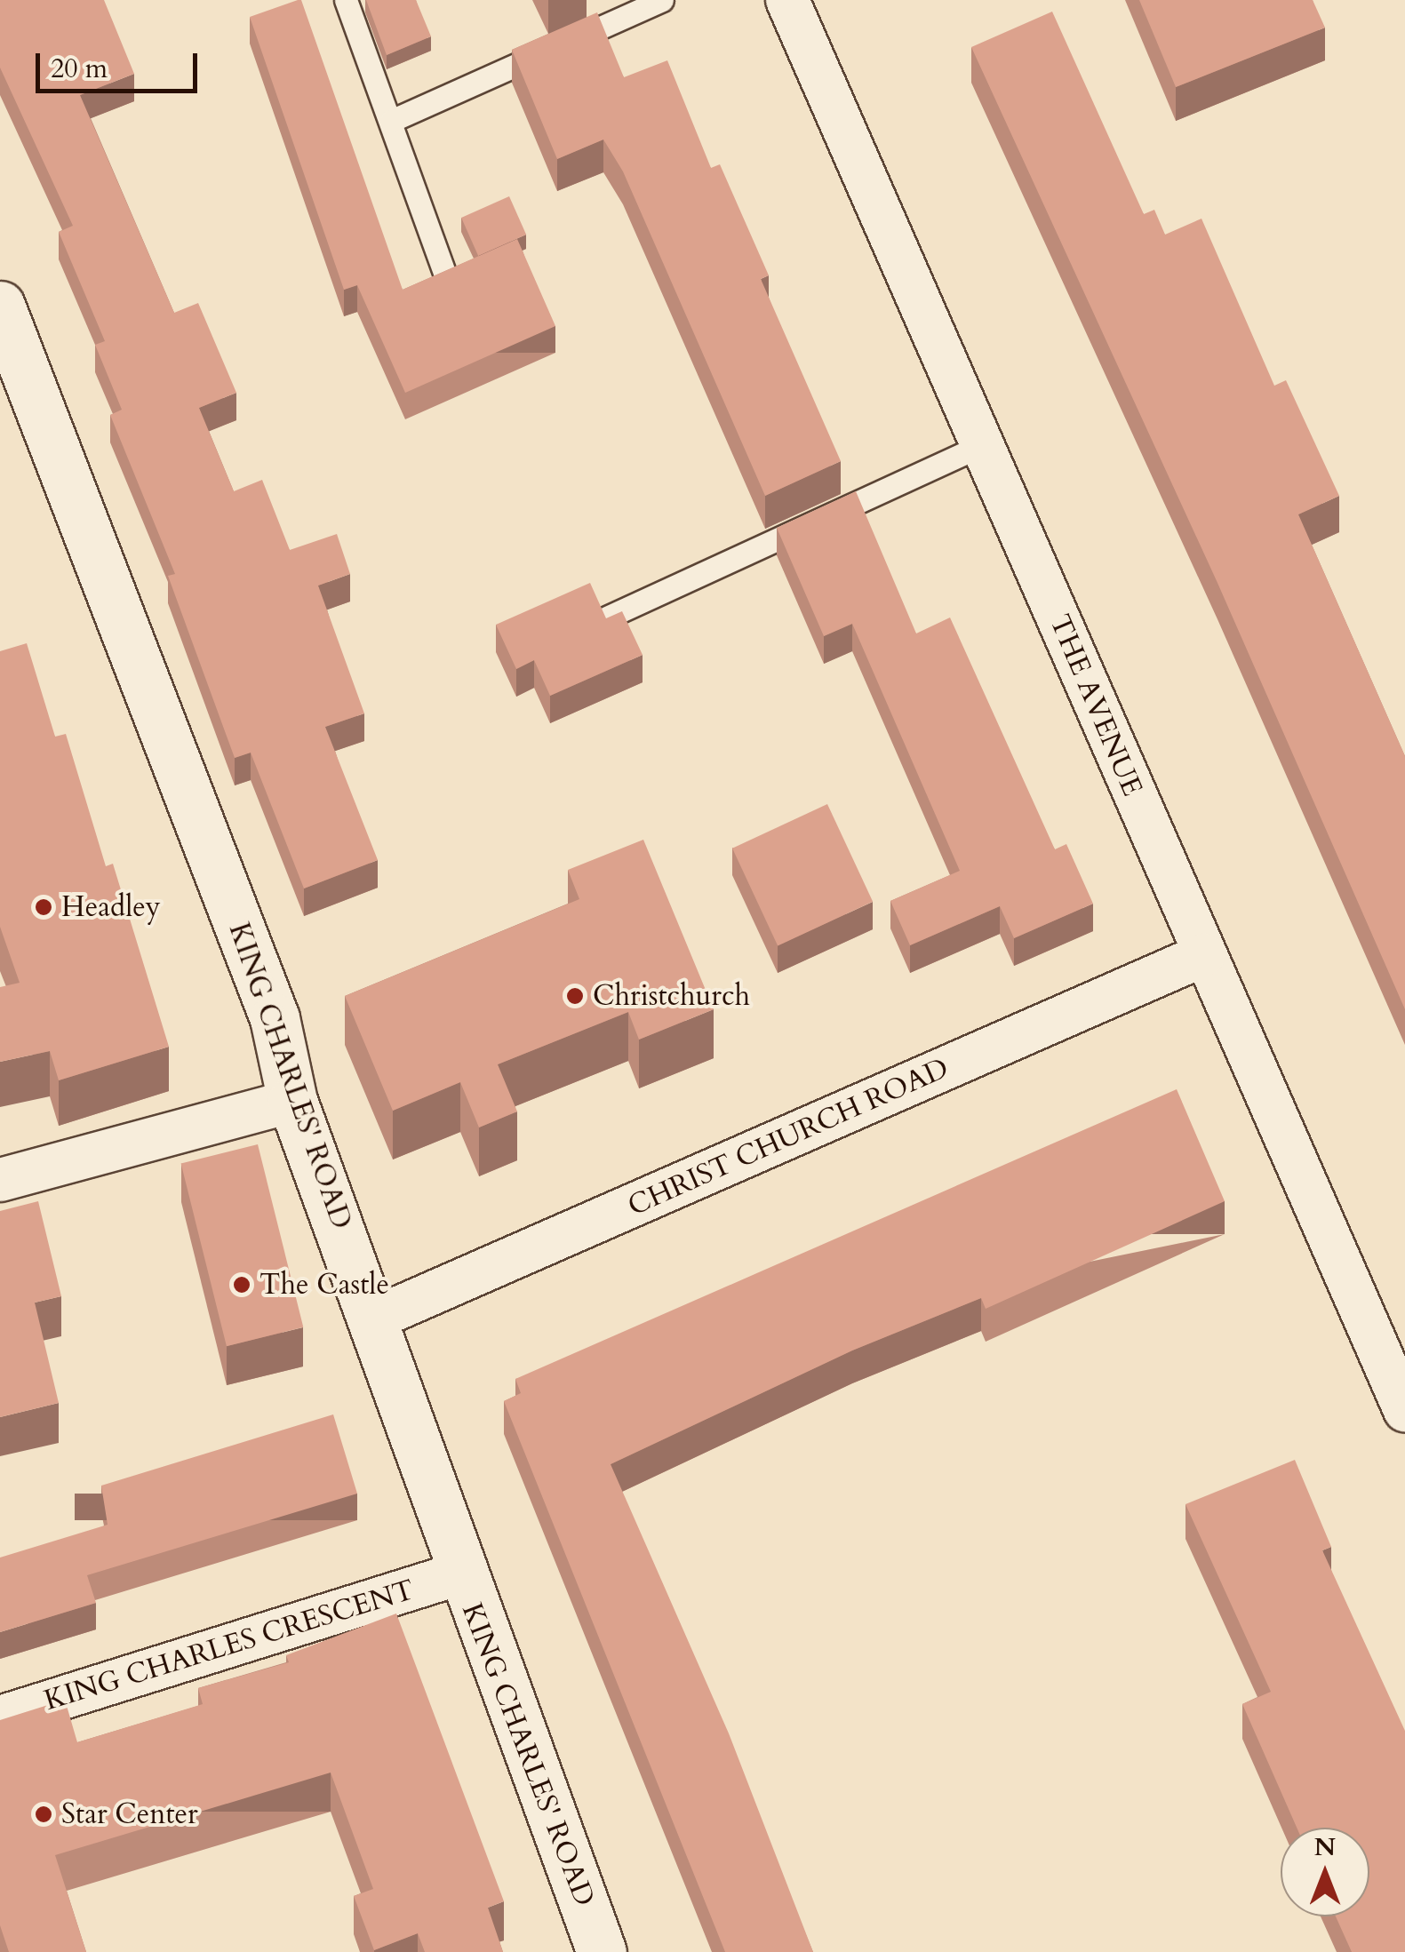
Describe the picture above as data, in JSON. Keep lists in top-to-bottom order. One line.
{"streets":{"street":["THE AVENUE","KING CHARLES' ROAD","CHRIST CHURCH ROAD","KING CHARLES CRESCENT"]},"crossings":[["THE AVENUE","CHRIST CHURCH ROAD"],["KING CHARLES' ROAD","CHRIST CHURCH ROAD"],["KING CHARLES' ROAD","KING CHARLES CRESCENT"]],"places":["Headley","Christchurch","The Castle","Star Center"],"scale_bar":"20 m","north":"top"}
